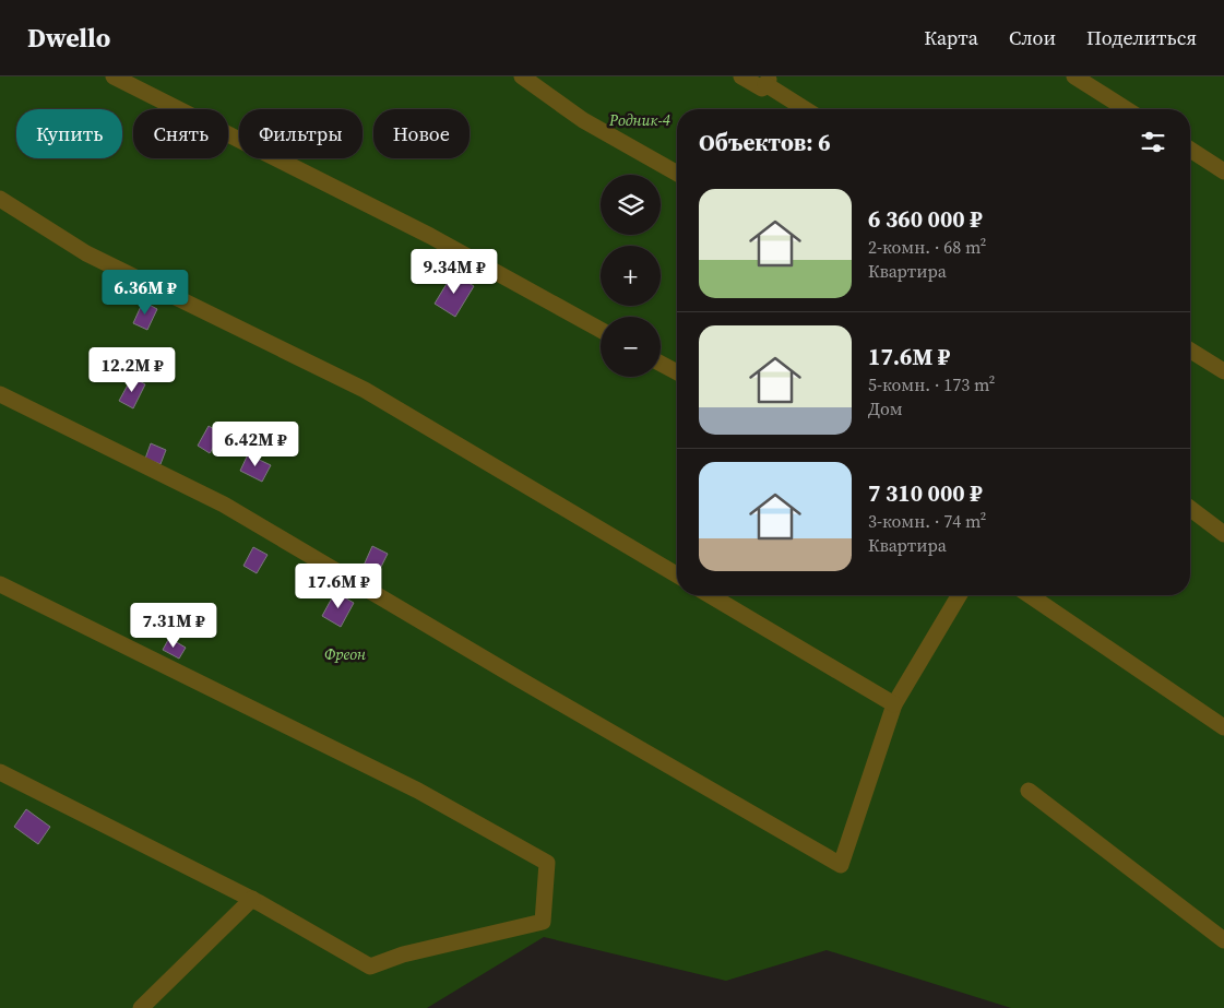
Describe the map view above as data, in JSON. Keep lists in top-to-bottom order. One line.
{"parks":["Родник-4","Фреон"],"page":{"header":"Dwello","nav":["Карта","Слои","Поделиться"],"chip":["Купить","Снять","Фильтры","Новое"],"heading":"Объектов: 6","map_buttons":["+","−"],"list":[{"name":"6 360 000 ₽","note":"2-комн. · 68 m² · Квартира"},{"name":"17.6M ₽","note":"5-комн. · 173 m² · Дом"},{"name":"7 310 000 ₽","note":"3-комн. · 74 m² · Квартира"}],"price":["9.34M ₽","6.36M ₽","12.2M ₽","6.42M ₽","17.6M ₽","7.31M ₽"]}}
